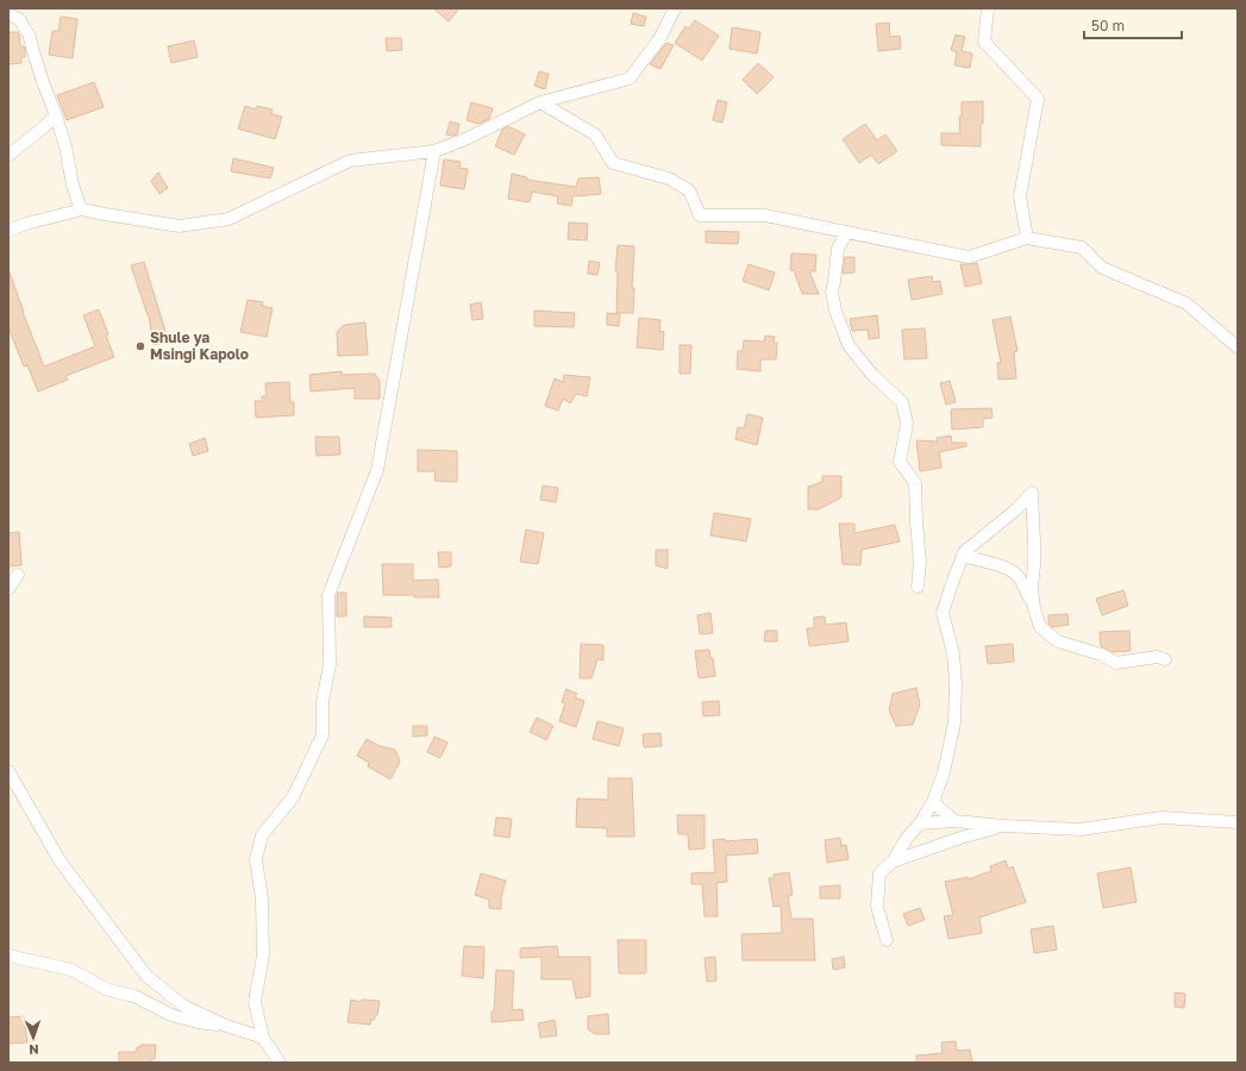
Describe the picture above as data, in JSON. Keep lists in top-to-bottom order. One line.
{"places":["Shule ya Msingi Kapolo"],"scale_bar":"50 m","north":"bottom"}
